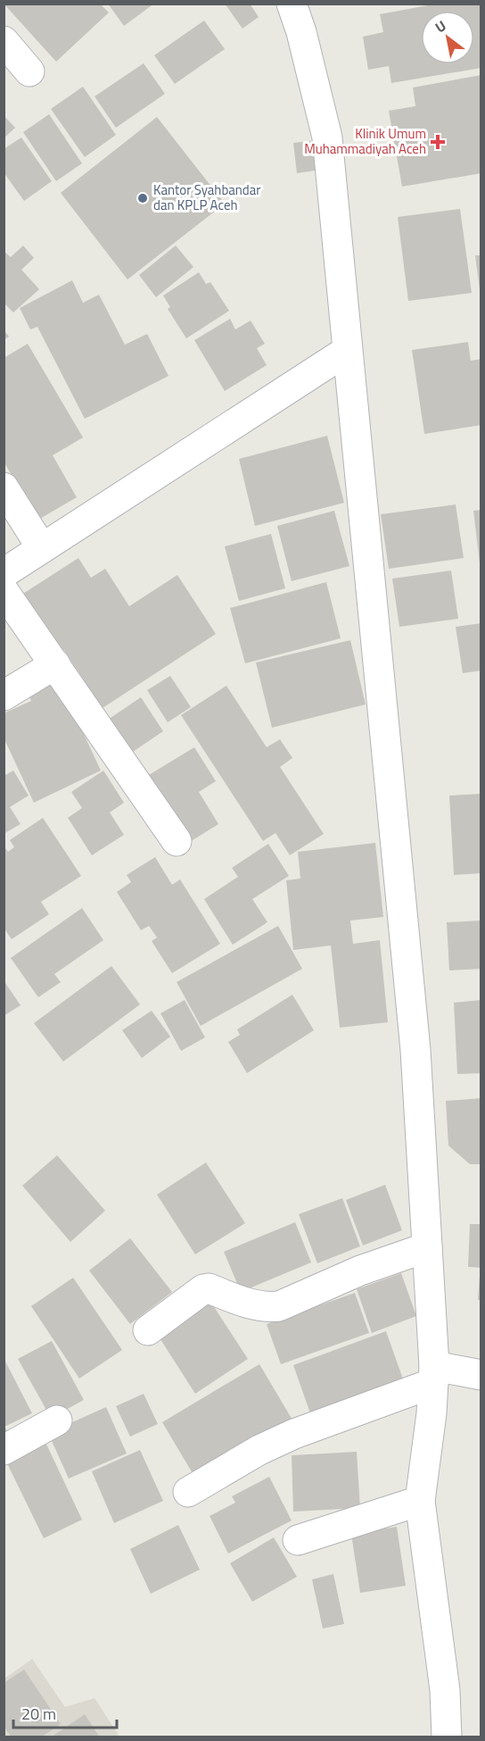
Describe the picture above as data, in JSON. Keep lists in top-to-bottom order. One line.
{"places":{"health":["Klinik Umum Muhammadiyah Aceh"],"other":["Kantor Syahbandar dan KPLP Aceh"]},"scale_bar":"20 m","north":"top left"}
